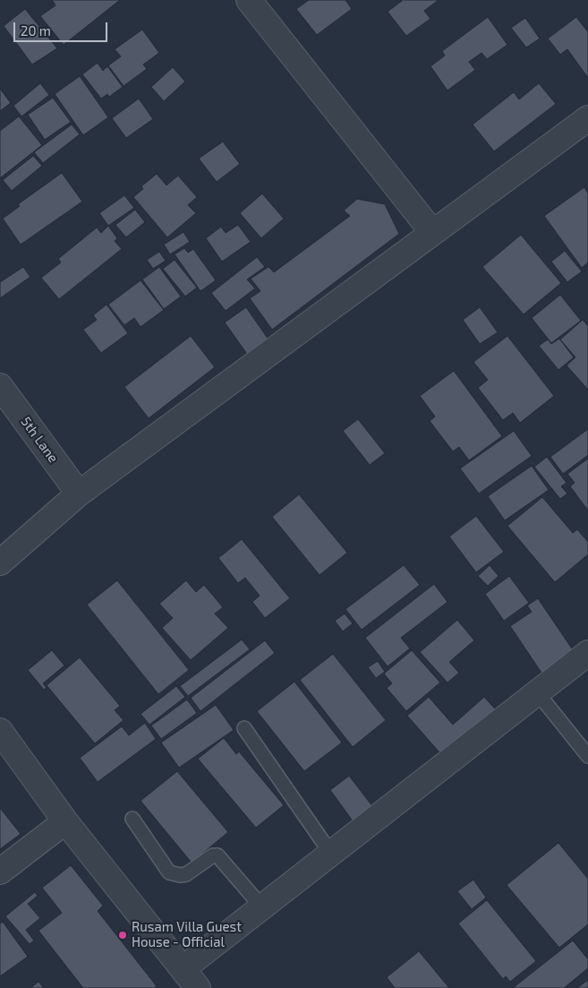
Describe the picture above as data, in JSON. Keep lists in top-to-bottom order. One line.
{"streets":{"street":["5th Lane"]},"places":["Rusam Villa Guest House - Official"],"scale_bar":"20 m"}
